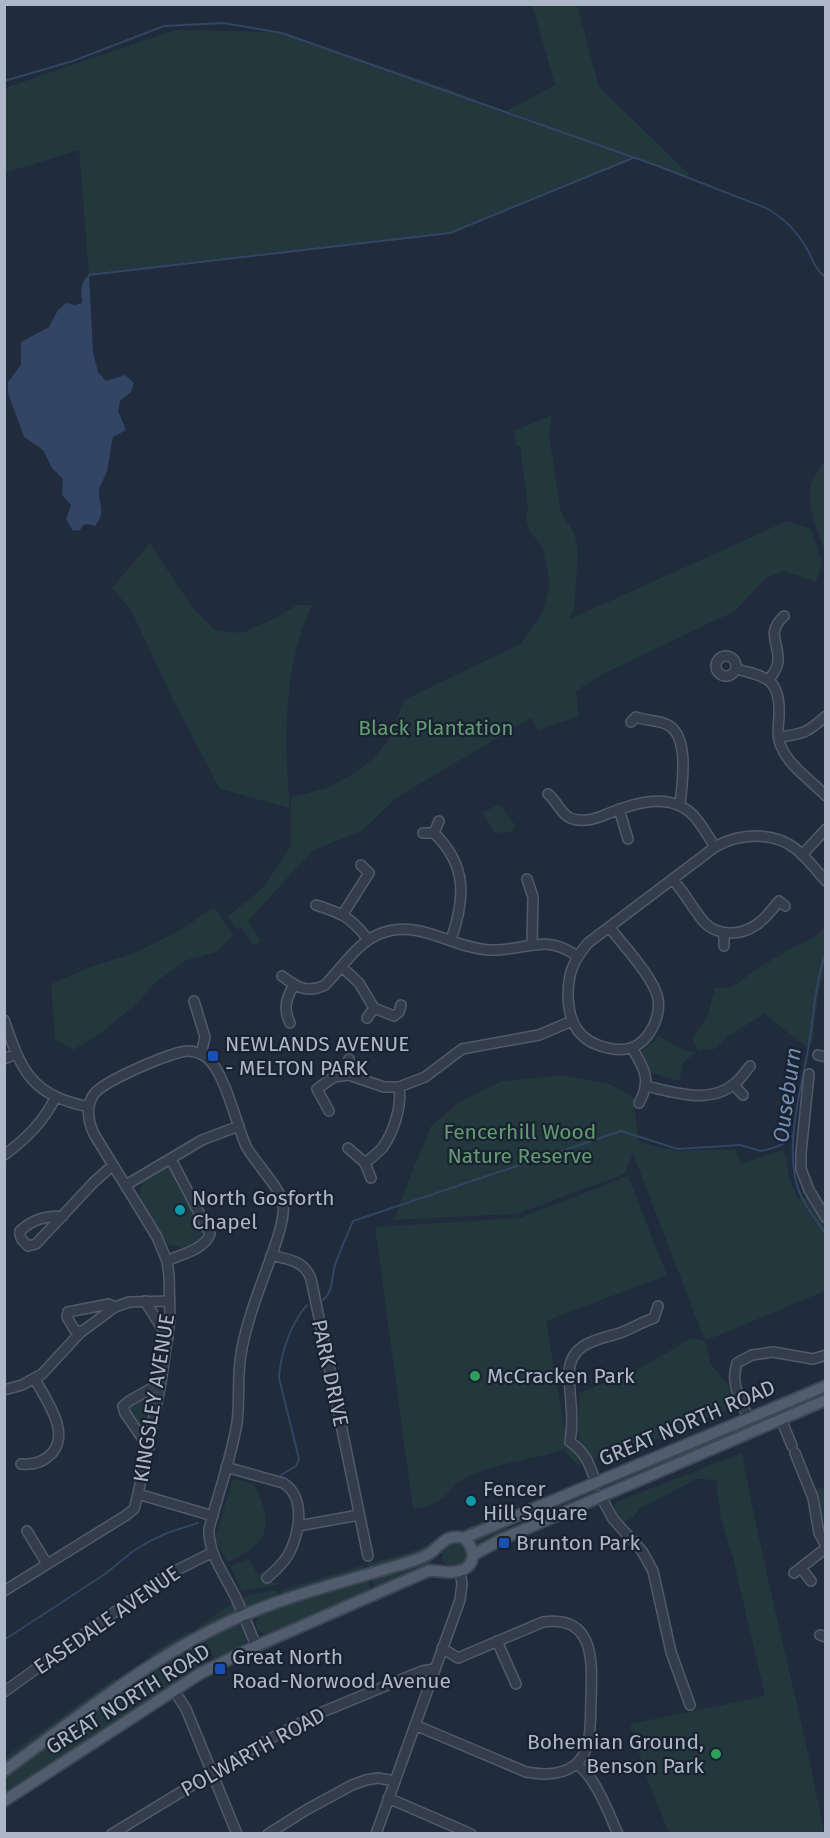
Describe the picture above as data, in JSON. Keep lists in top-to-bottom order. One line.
{"streets":{"main road":["GREAT NORTH ROAD"],"street":["PARK DRIVE","KINGSLEY AVENUE","EASEDALE AVENUE","POLWARTH ROAD"]},"water":["Ouseburn"],"parks":["Black Plantation","Fencerhill Wood Nature Reserve"],"places":{"transit":["NEWLANDS AVENUE - MELTON PARK","Brunton Park","Great North Road-Norwood Avenue"],"other":["North Gosforth Chapel","McCracken Park","Fencer Hill Square","Bohemian Ground, Benson Park"]}}
